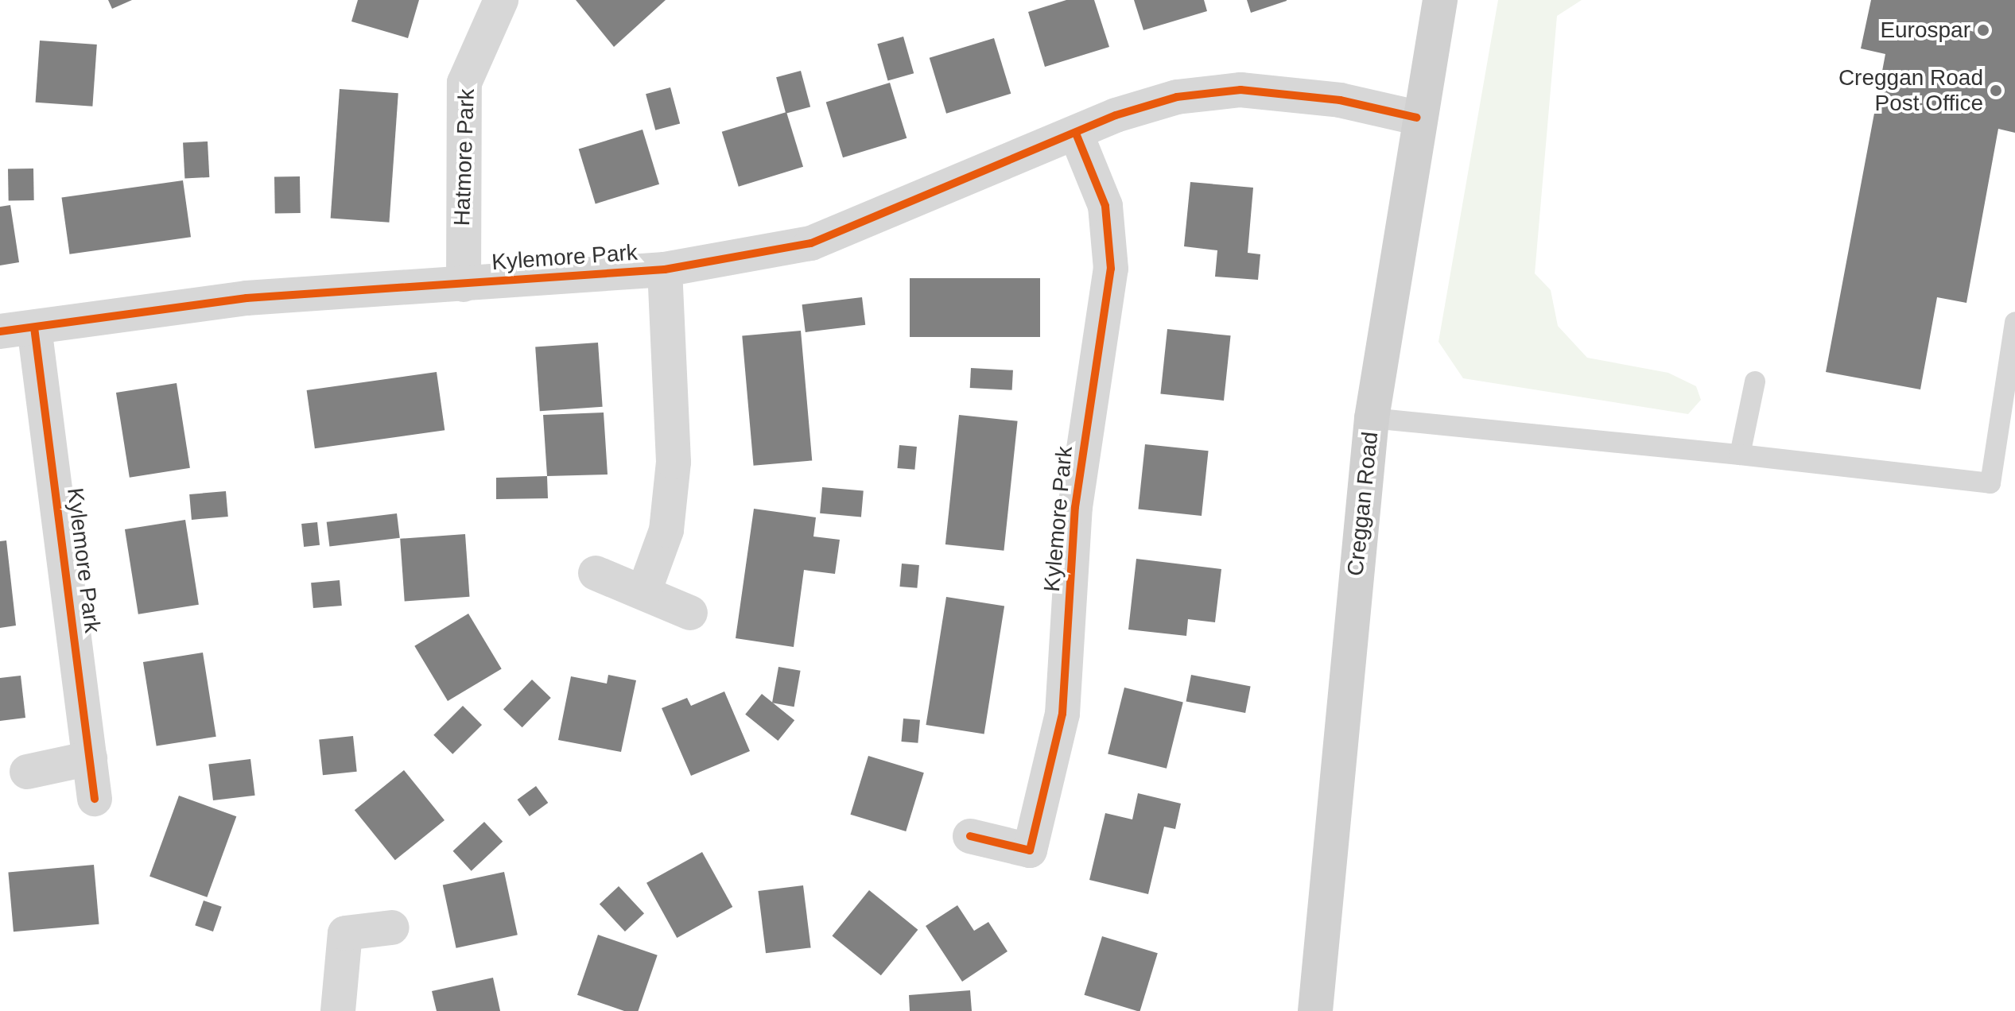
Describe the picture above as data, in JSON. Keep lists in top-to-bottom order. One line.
{"streets":{"main road":["Creggan Road"],"street":["Hatmore Park","Kylemore Park"]},"crossings":[["Hatmore Park","Kylemore Park"],["Kylemore Park","Creggan Road"]],"places":["Eurospar","Creggan Road Post Office"]}
